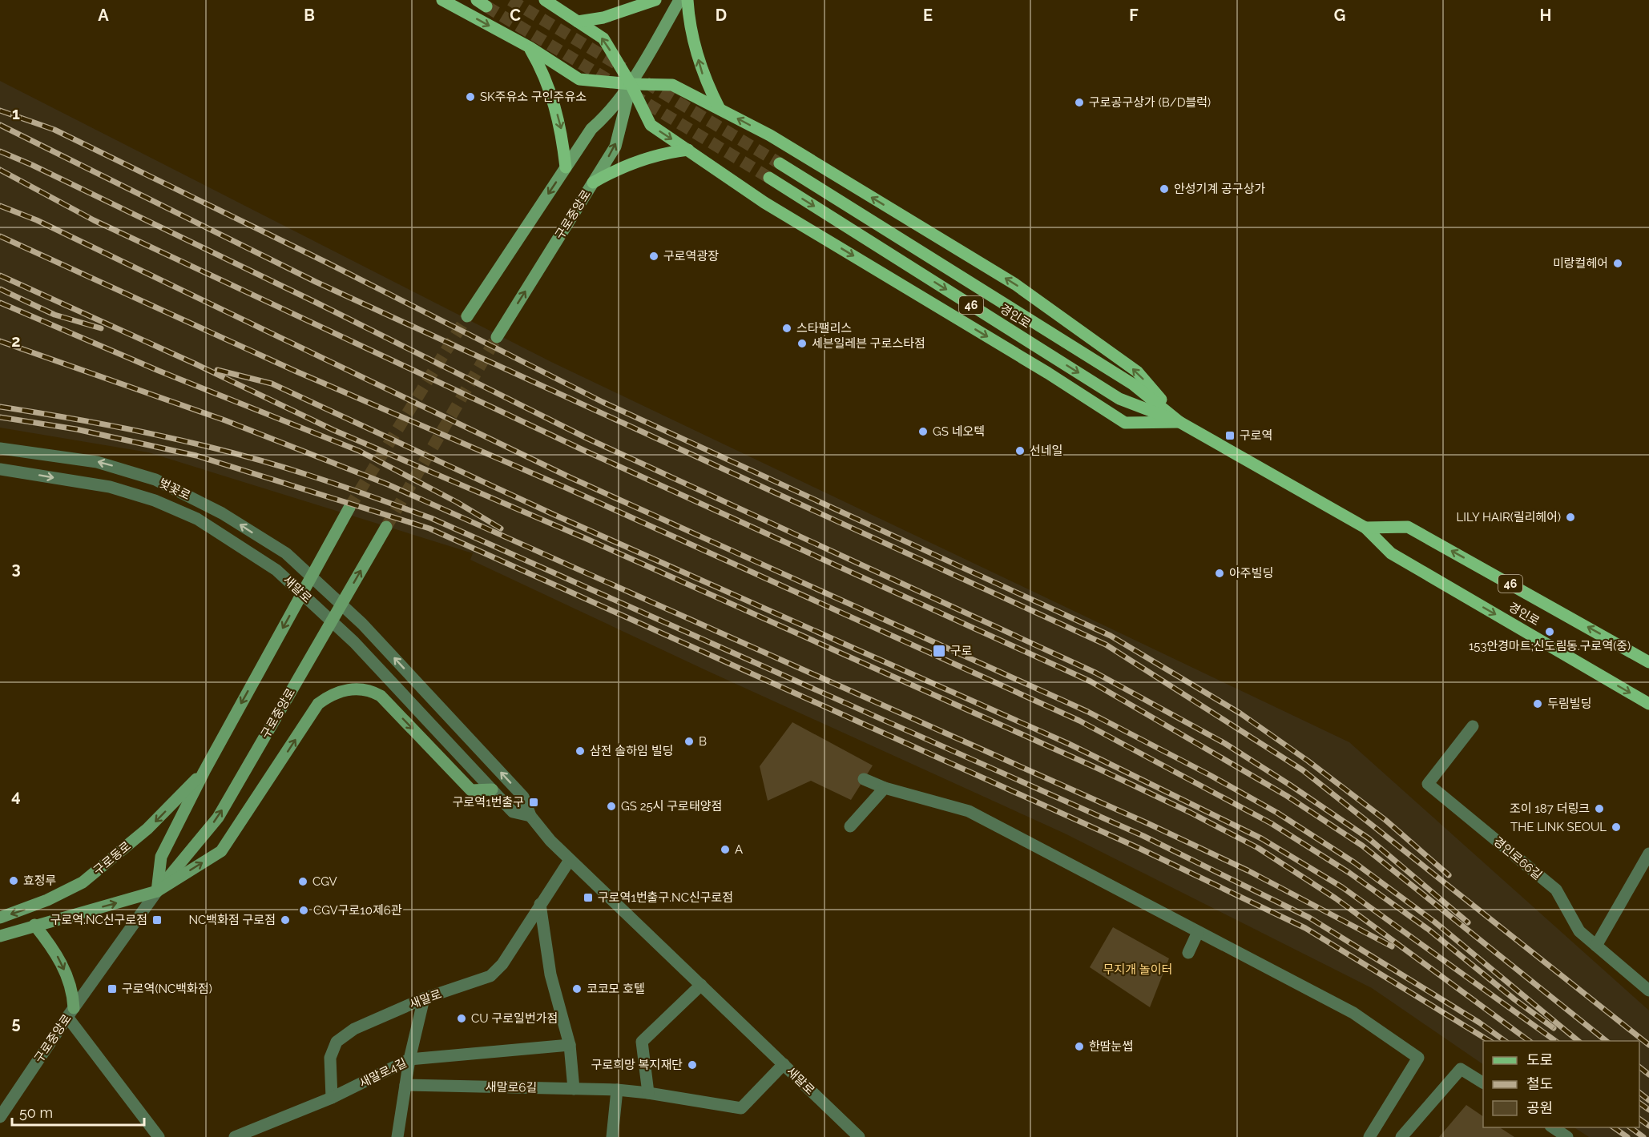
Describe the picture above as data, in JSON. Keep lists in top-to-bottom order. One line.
{"streets":{"main road":["구로중앙로","46","경인로","구로동로"],"street":["벚꽃로","새말로","경인로66길","새말로4길","새말로6길"]},"crossings":[["구로중앙로","구로동로"],["벚꽃로","새말로"],["새말로","새말로4길"],["새말로","새말로6길"]],"one_way":["벚꽃로"],"parks":["무지개 놀이터"],"places":{"other":["SK주유소 구인주유소","구로공구상가 (B/D블럭)","안성기계 공구상가","구로역광장","미랑컬헤어","스타팰리스","세븐일레븐 구로스타점","GS 네오텍","선네일","LILY HAIR(릴리헤어)","아주빌딩","153안경마트;신도림동.구로역(중)","두림빌딩","B","삼전 솔하임 빌딩","GS 25시 구로태양점","조이 187 더링크","THE LINK SEOUL","A","효정루","CGV","CGV구로10제6관","NC백화점 구로점","코코모 호텔","CU 구로일번가점","한땀눈썹","구로희망 복지재단"],"transit":["구로역","구로","구로역1번출구","구로역1번출구.NC신구로점","구로역.NC신구로점","구로역(NC백화점)"]},"legend":["도로","철도","공원"],"scale_bar":"50 m","grid":{"columns":["A","B","C","D","E","F","G","H"],"rows":["1","2","3","4","5"]}}
